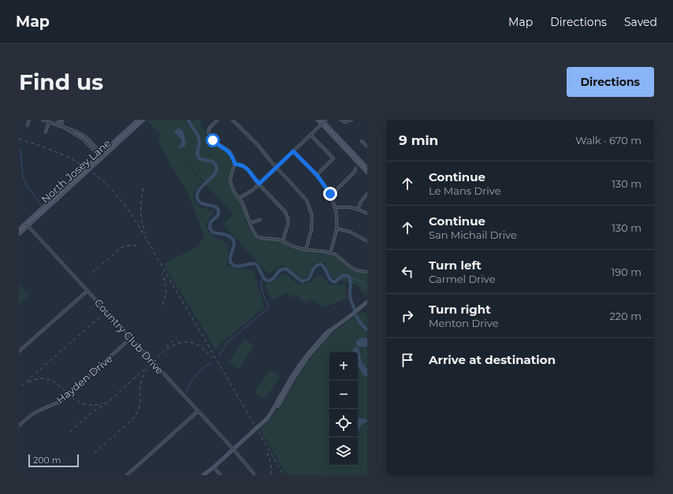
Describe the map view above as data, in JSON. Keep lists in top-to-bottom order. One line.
{"streets":{"main road":["North Josey Lane"],"street":["Country Club Drive","Hayden Drive"]},"crossings":[["North Josey Lane","Country Club Drive"],["Country Club Drive","Hayden Drive"]],"scale_bar":"200 m","page":{"header":"Map","nav":["Map","Directions","Saved"],"buttons":"Directions","title":"Find us","heading":["9 min","Walk · 670 m"],"list":[["Continue","Le Mans Drive","130 m"],["Continue","San Michail Drive","130 m"],["Turn left","Carmel Drive","190 m"],["Turn right","Menton Drive","220 m"],"Arrive at destination"],"map_buttons":["+","−"],"scale":"200 m"}}
